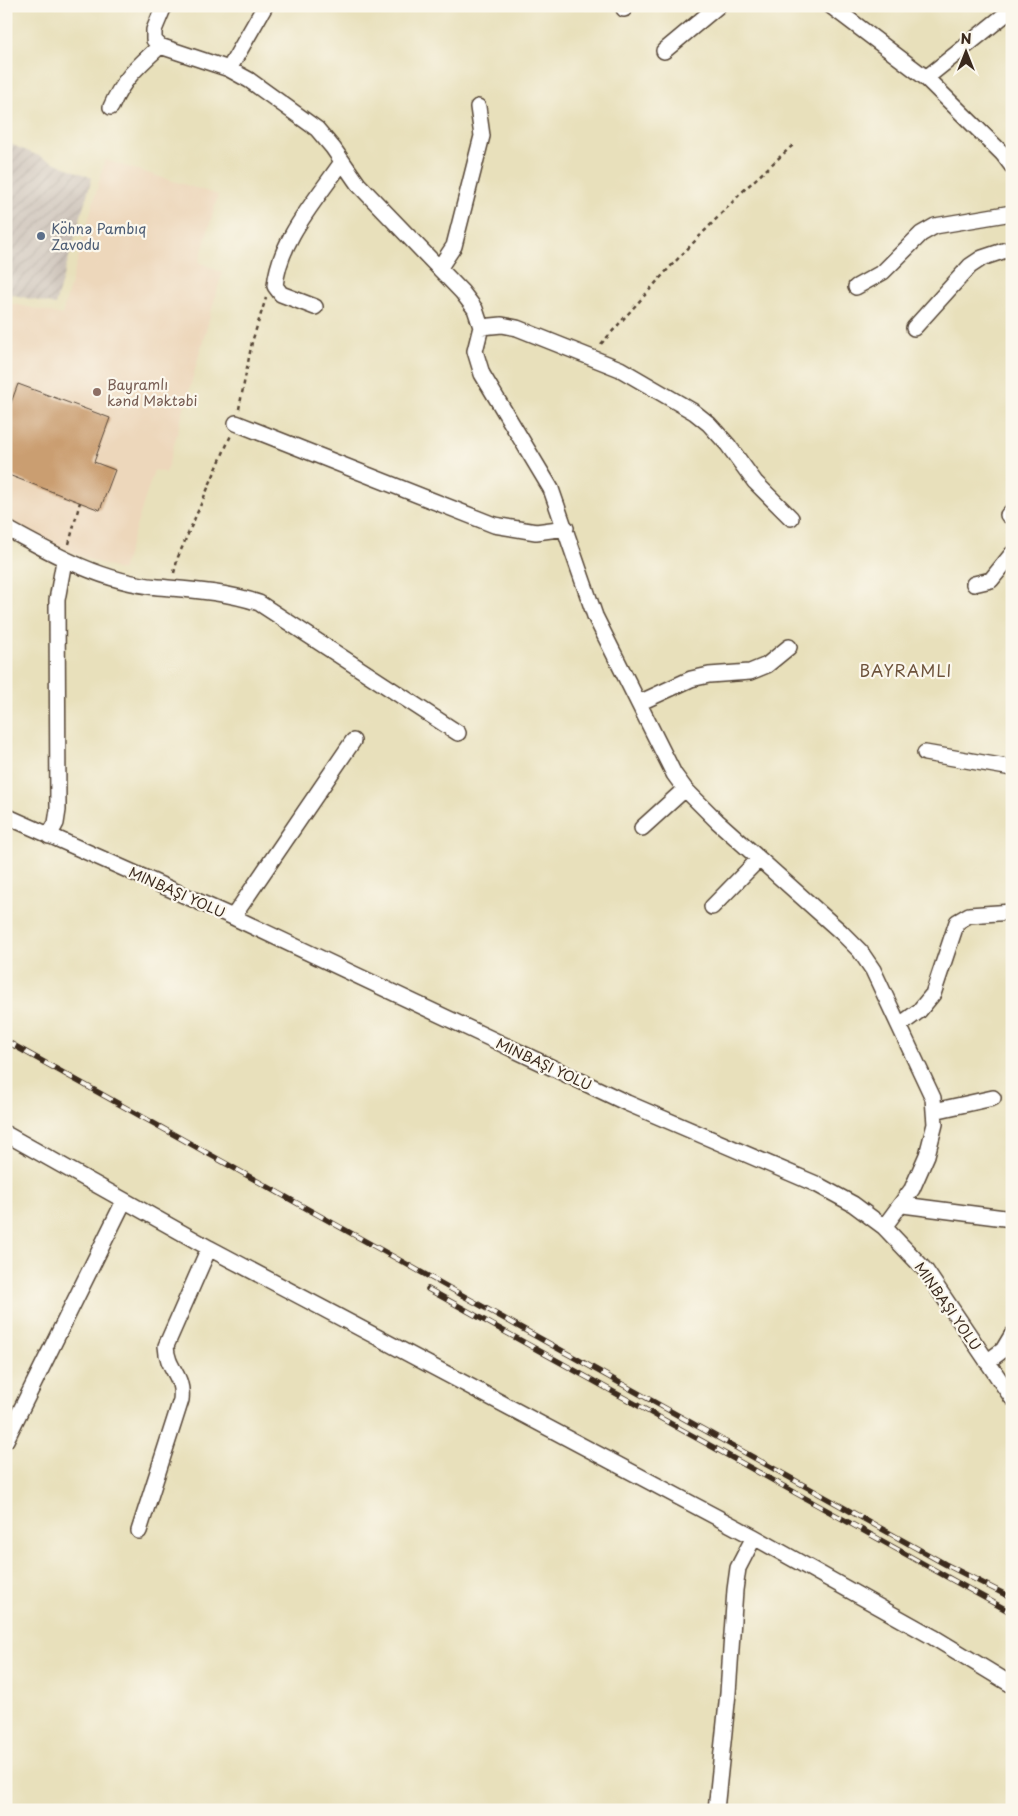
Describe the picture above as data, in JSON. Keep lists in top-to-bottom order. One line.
{"districts":["BAYRAMLI"],"places":["Köhnə Pambıq Zavodu","Bayramlı kənd Məktəbi"],"north":"top"}
